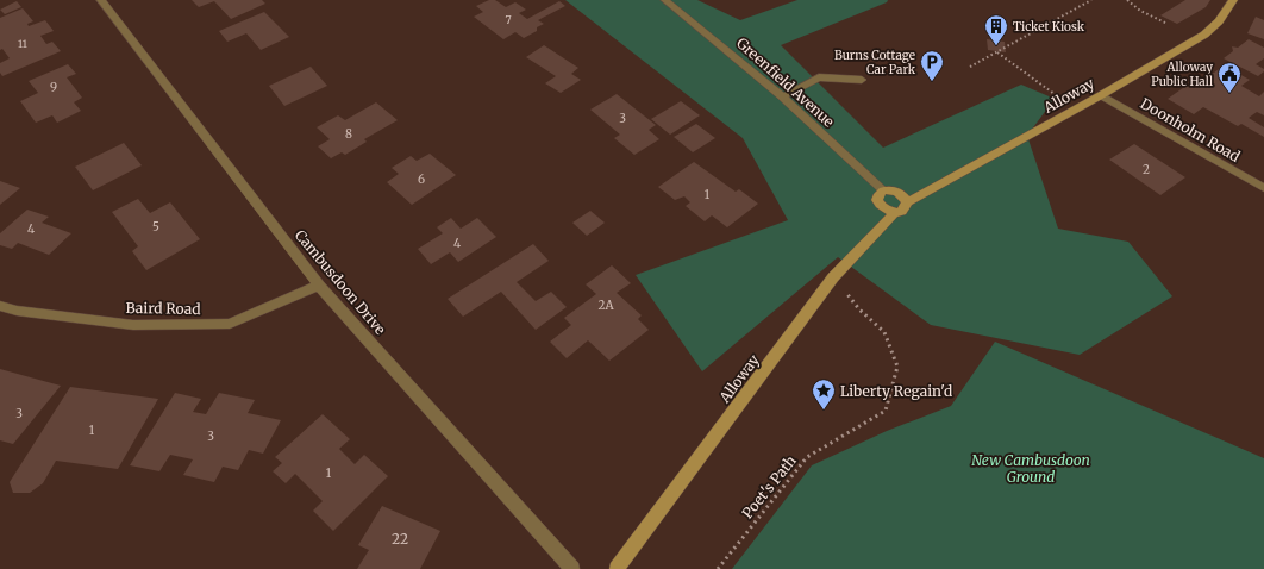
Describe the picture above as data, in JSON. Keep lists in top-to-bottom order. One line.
{"streets":{"main road":["Alloway"],"street":["Greenfield Avenue","Doonholm Road","Cambusdoon Drive","Baird Road"],"path":["Poet's Path"]},"crossings":[["Greenfield Avenue","Alloway"],["Alloway","Doonholm Road"],["Alloway","Poet's Path"],["Cambusdoon Drive","Baird Road"]],"parks":["New Cambusdoon Ground"],"places":{"building":["Ticket Kiosk"],"parking":["Burns Cottage Car Park"],"public building":["Alloway Public Hall"],"place":["Liberty Regain'd"]},"house_numbers":["7","11","9","3","8","2","6","1","5","4","4","2A","3","1","3","1","22"]}
